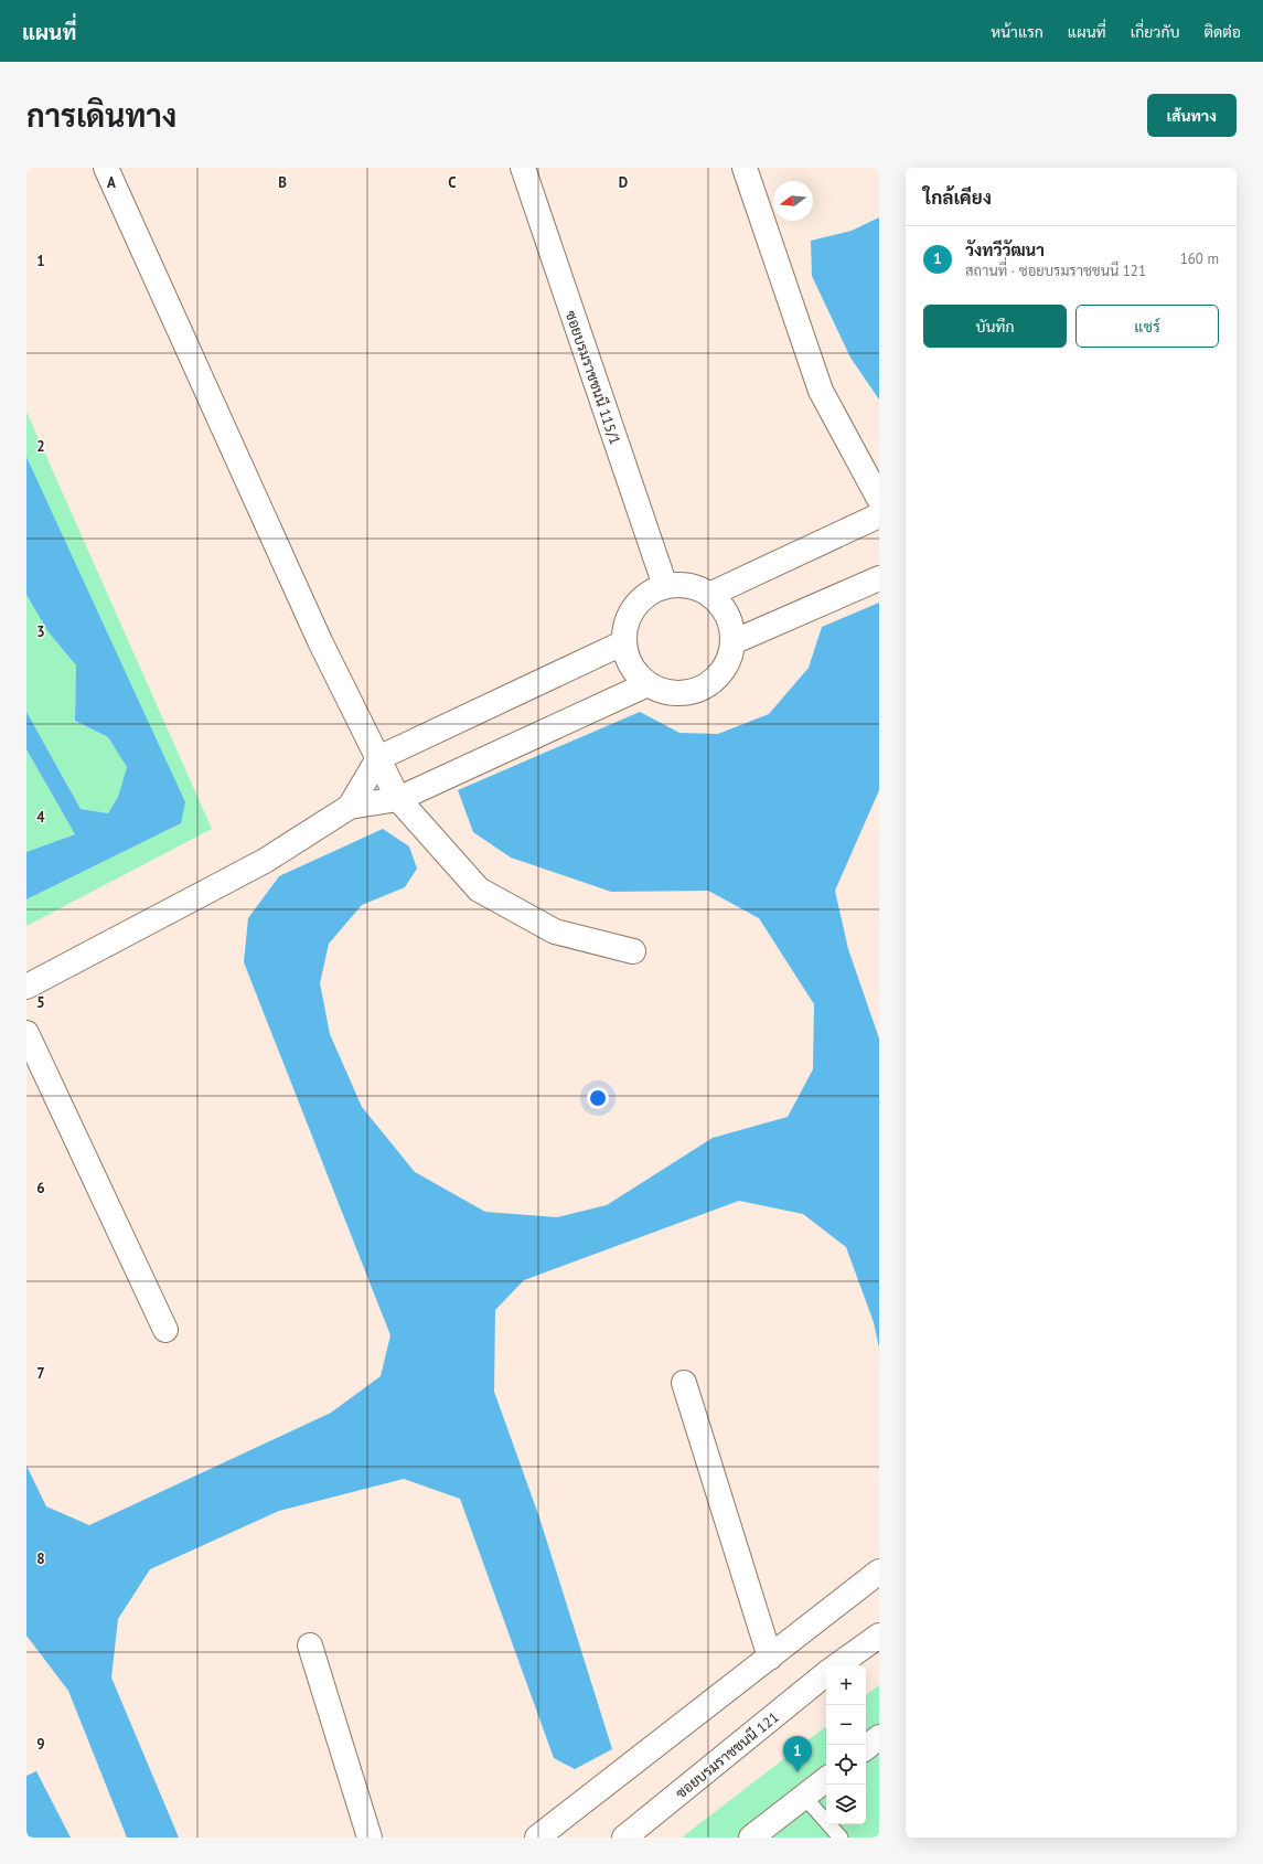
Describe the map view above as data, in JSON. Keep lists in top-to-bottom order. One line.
{"streets":{"street":["ซอยบรมราชชนนี 115/1","ซอยบรมราชชนนี 121"]},"north":"left","page":{"header":"แผนที่","nav":["หน้าแรก","แผนที่","เกี่ยวกับ","ติดต่อ"],"title":"การเดินทาง","buttons":["เส้นทาง",["บันทึก","แชร์"]],"heading":"ใกล้เคียง","list":[{"mark":"1","name":"วังทวีวัฒนา","note":"สถานที่ · ซอยบรมราชชนนี 121","value":"160 m"}],"map_buttons":["+","−"],"pins":"1"},"grid":{"columns":["A","B","C","D"],"rows":["1","2","3","4","5","6","7","8","9"]}}
